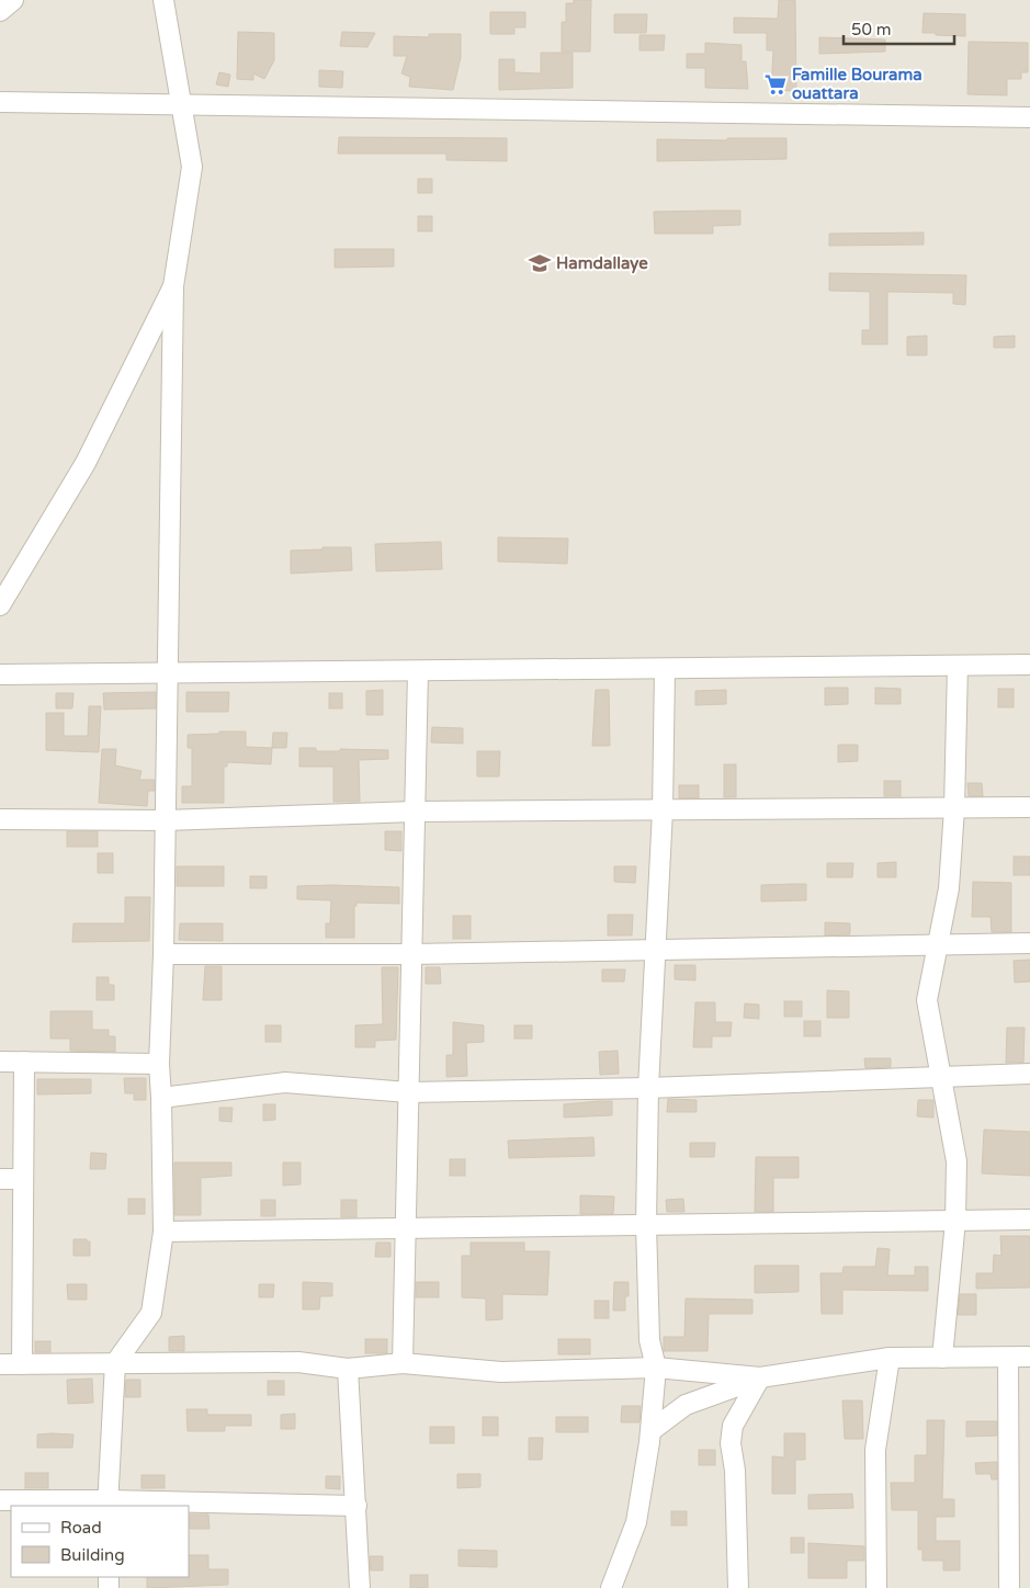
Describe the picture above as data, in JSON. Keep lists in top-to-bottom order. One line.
{"places":{"supermarket":["Famille Bourama ouattara"],"school or university":["Hamdallaye"]},"legend":["Road","Building"],"scale_bar":"50 m"}
